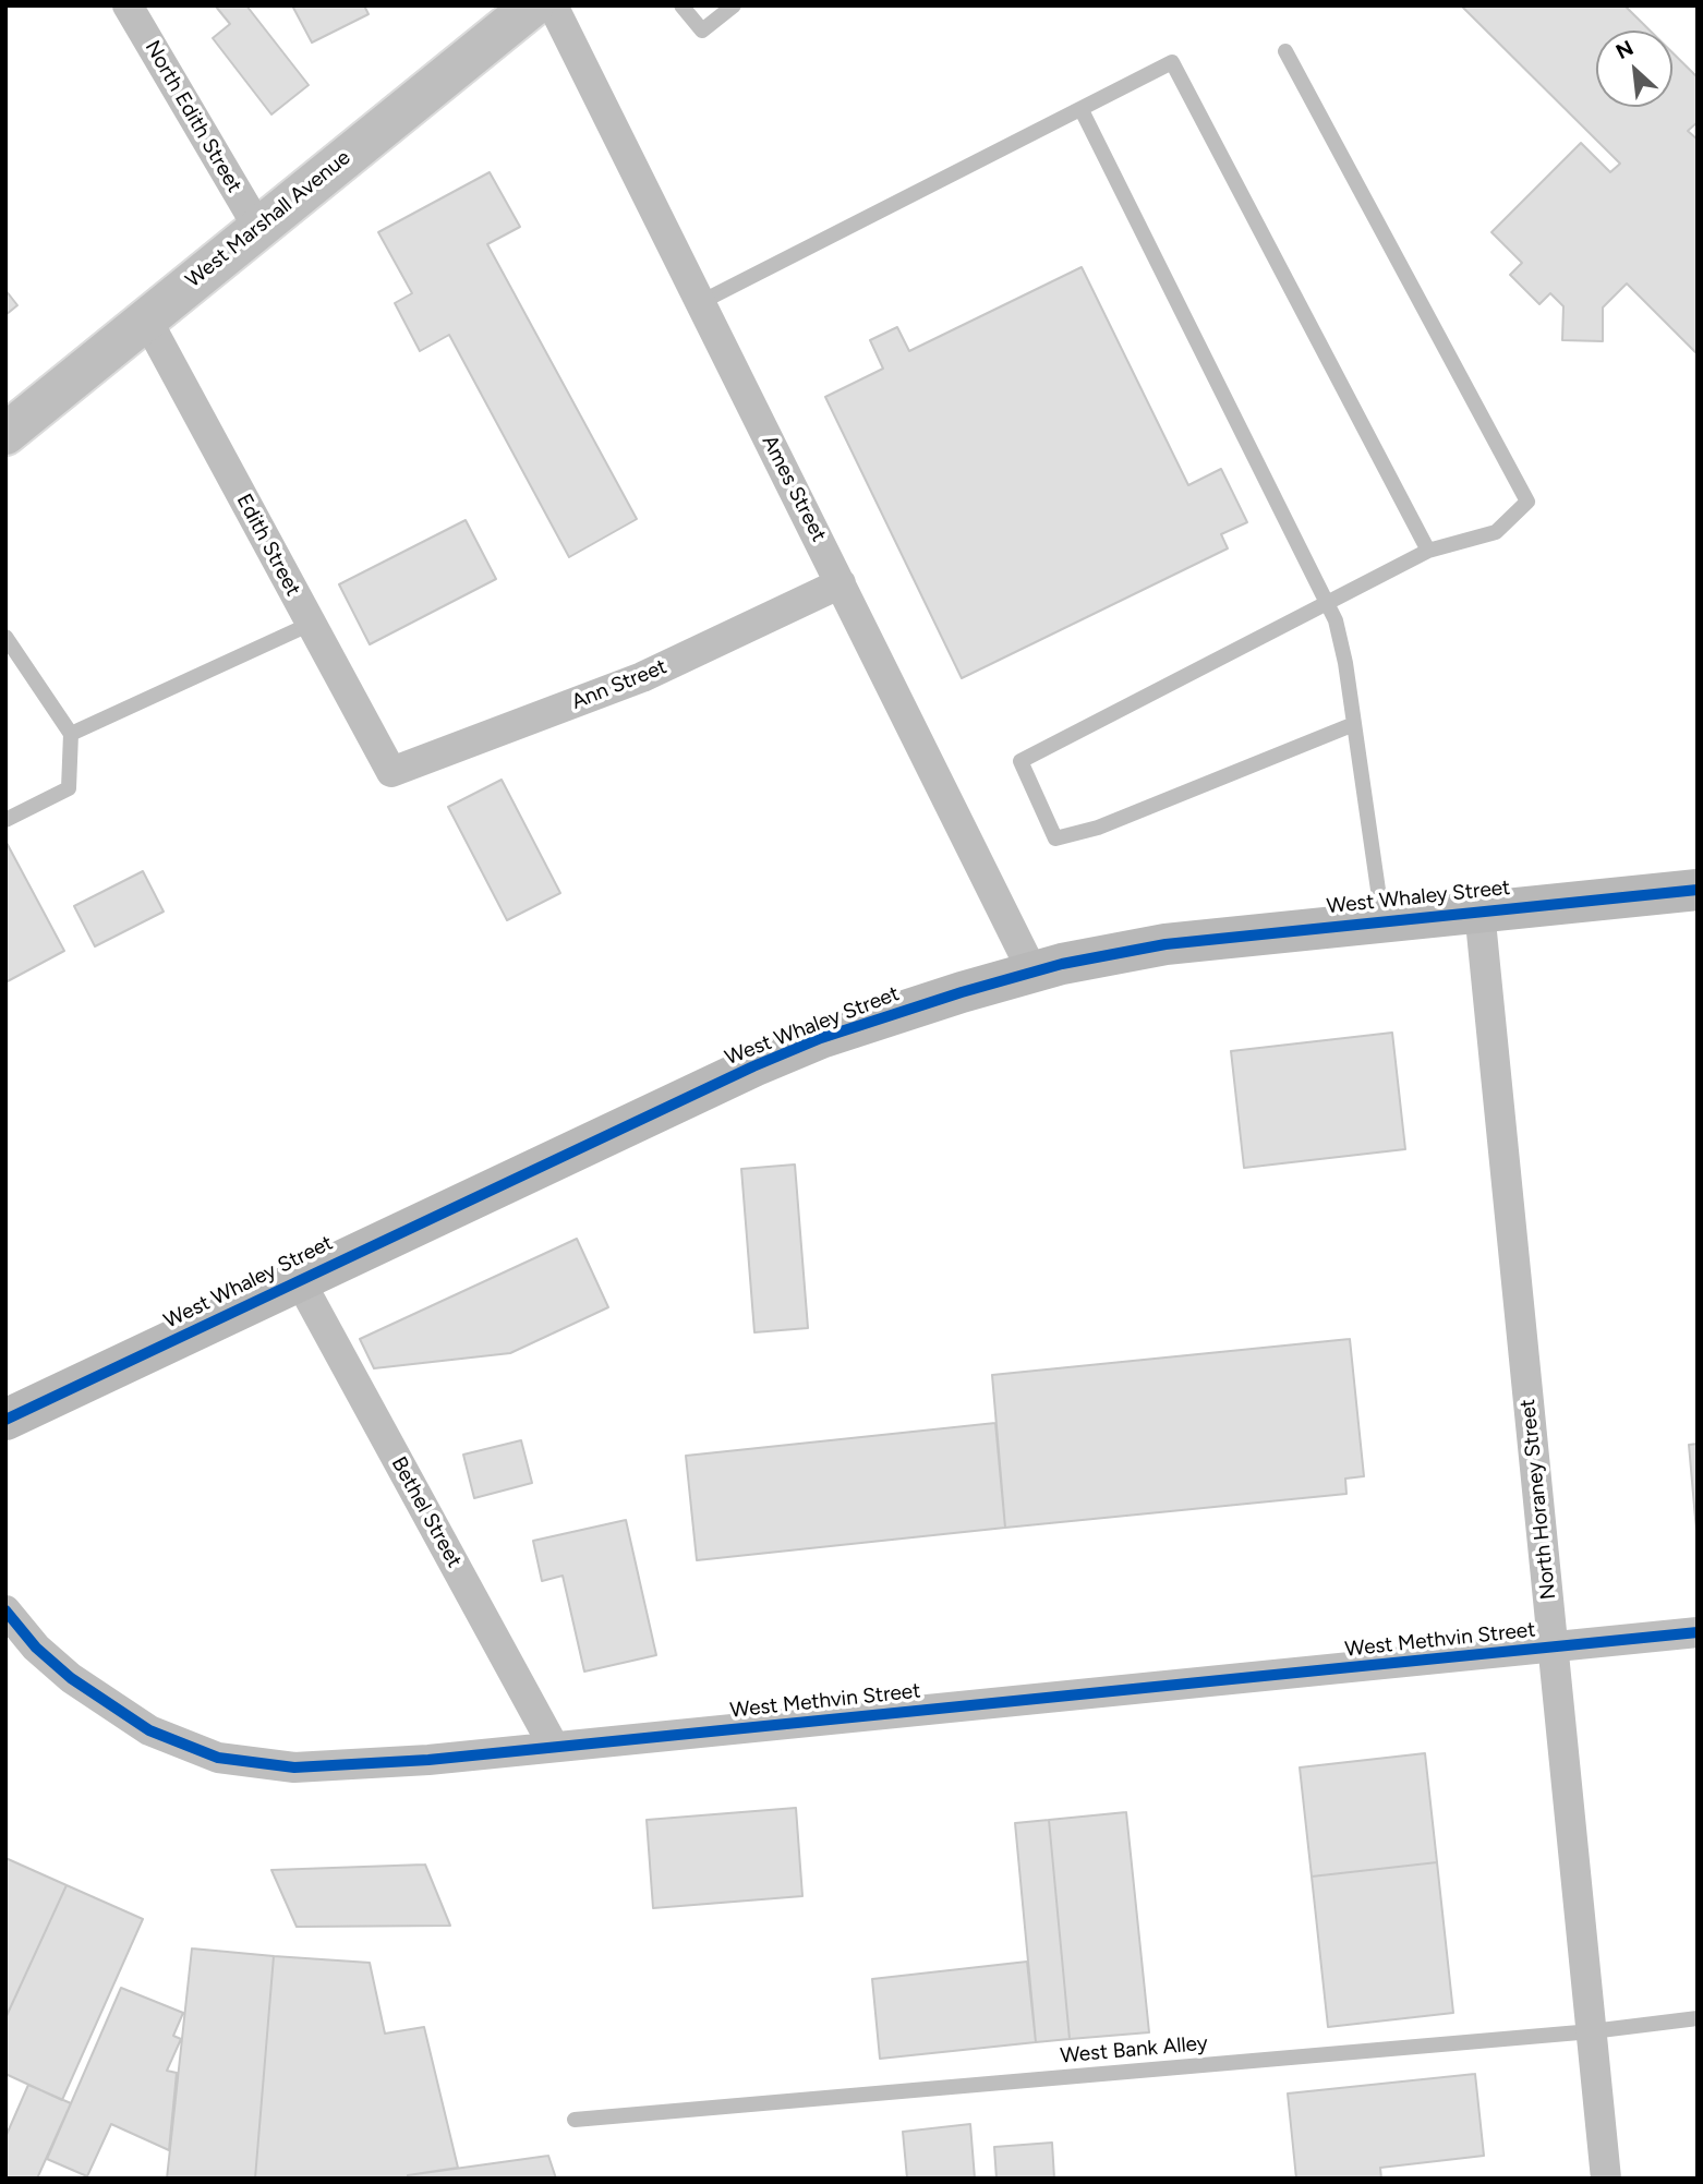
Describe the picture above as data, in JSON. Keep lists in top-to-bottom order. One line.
{"streets":{"main road":["West Marshall Avenue"],"street":["North Edith Street","Ames Street","Edith Street","Ann Street","West Whaley Street","North Horaney Street","Bethel Street","West Methvin Street"],"lane":["West Bank Alley"]},"crossings":[["North Edith Street","West Marshall Avenue"],["West Marshall Avenue","Edith Street"],["Ames Street","Ann Street"],["Ames Street","West Whaley Street"],["Edith Street","Ann Street"],["West Whaley Street","North Horaney Street"],["West Whaley Street","Bethel Street"],["North Horaney Street","West Methvin Street"],["North Horaney Street","West Bank Alley"],["Bethel Street","West Methvin Street"]],"north":"top left"}
